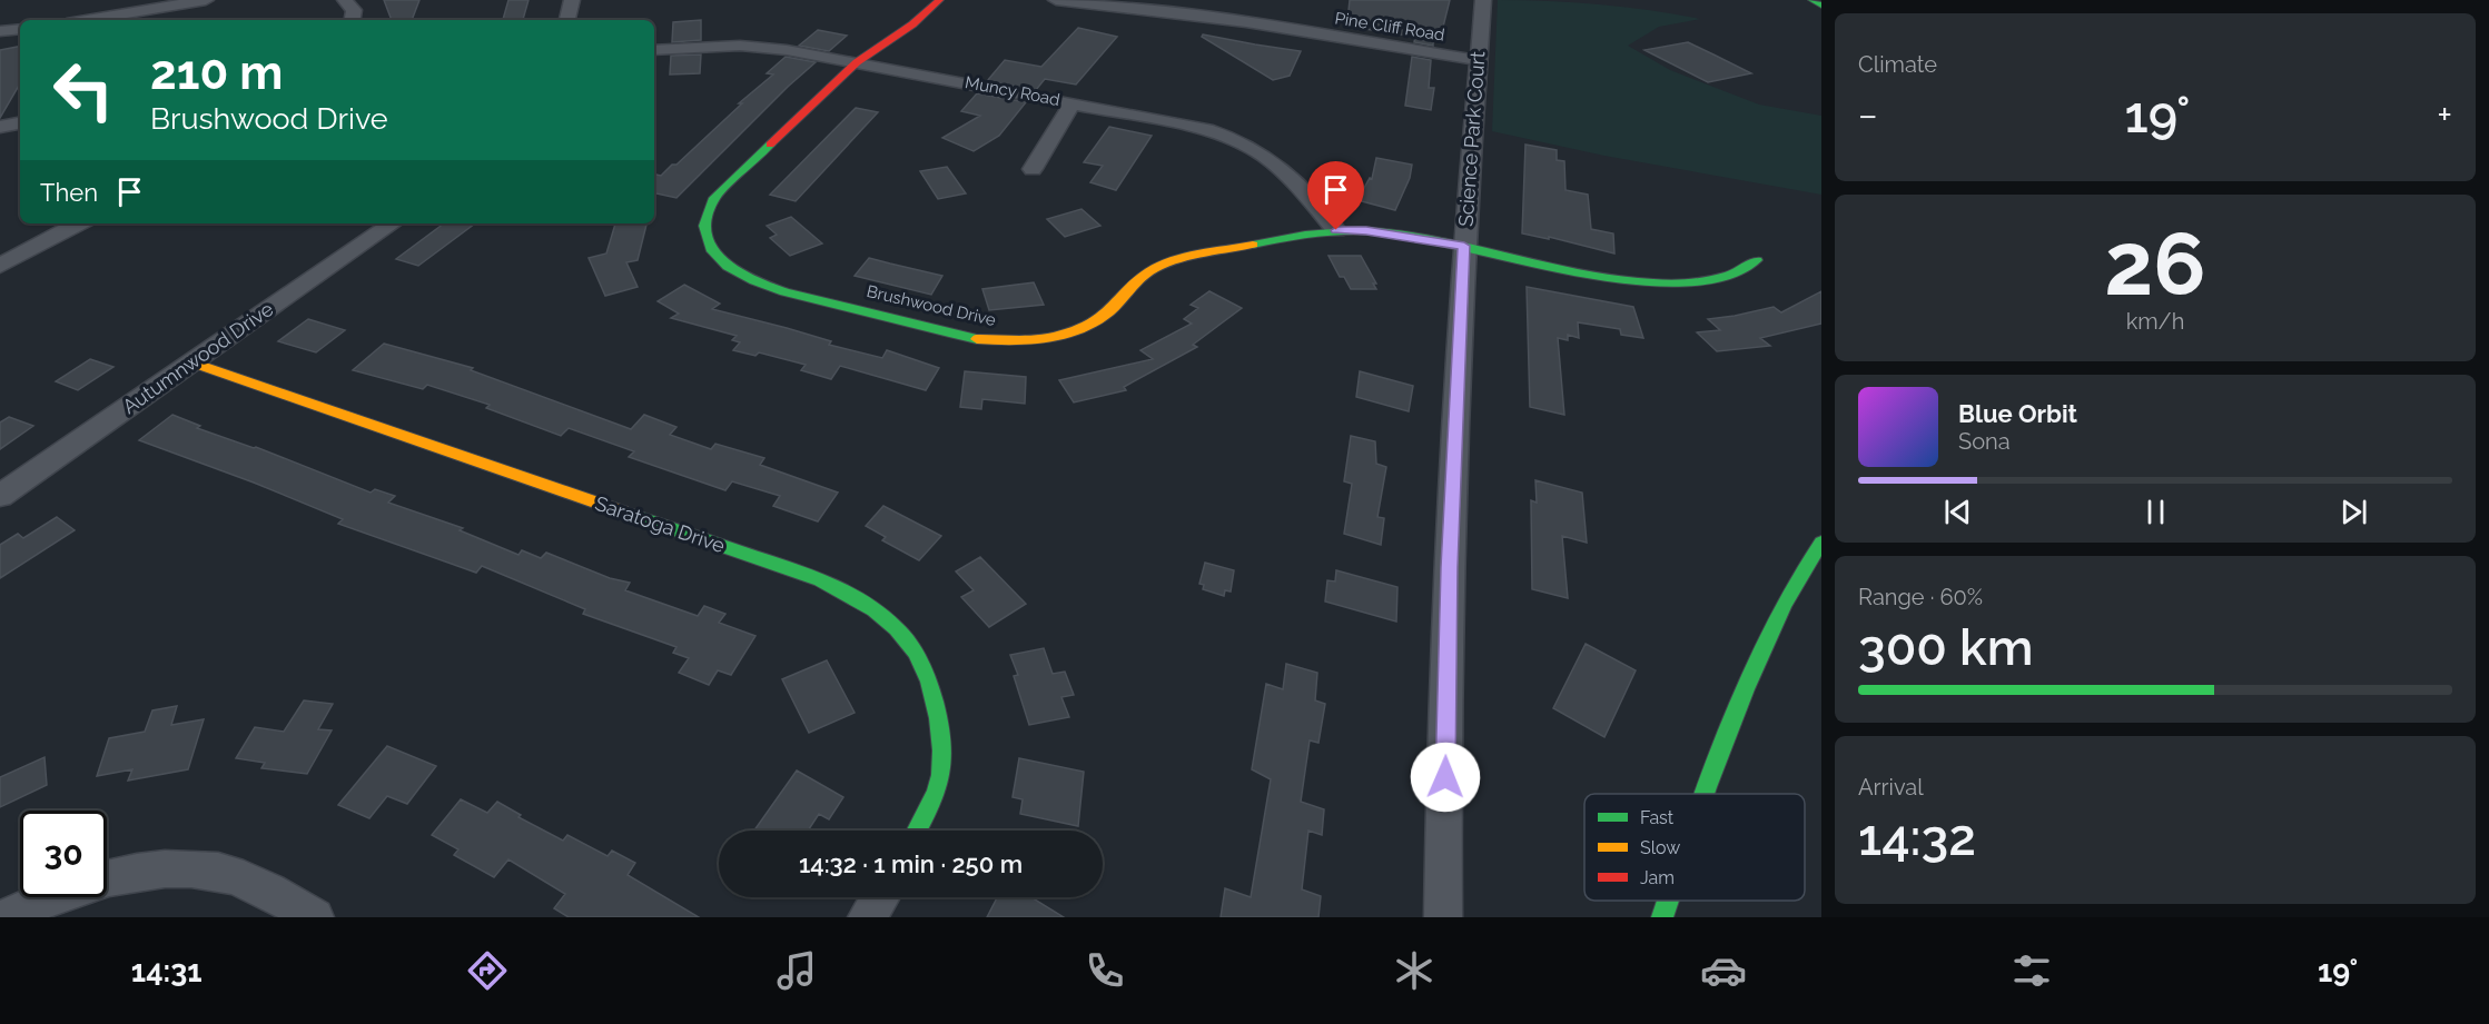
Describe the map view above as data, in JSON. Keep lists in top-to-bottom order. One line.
{"streets":{"street":["Pine Cliff Road","Muncy Road","Science Park Court","Brushwood Drive","Autumnwood Drive","Saratoga Drive"]},"crossings":[["Pine Cliff Road","Science Park Court"],["Muncy Road","Brushwood Drive"],["Science Park Court","Brushwood Drive"],["Autumnwood Drive","Saratoga Drive"]],"legend":["Fast","Slow","Jam"],"page":{"tile":["Climate",["26","km/h"],["Range · 60%","300 km"],["Arrival","14:32"]],"turn":["210 m","Brushwood Drive"],"heat":["−","19°","+"],"then":"Then","song":["Blue Orbit","Sona"],"limit":"30","trip":"14:32 · 1 min · 250 m","tabs":["14:31","19°"]}}
